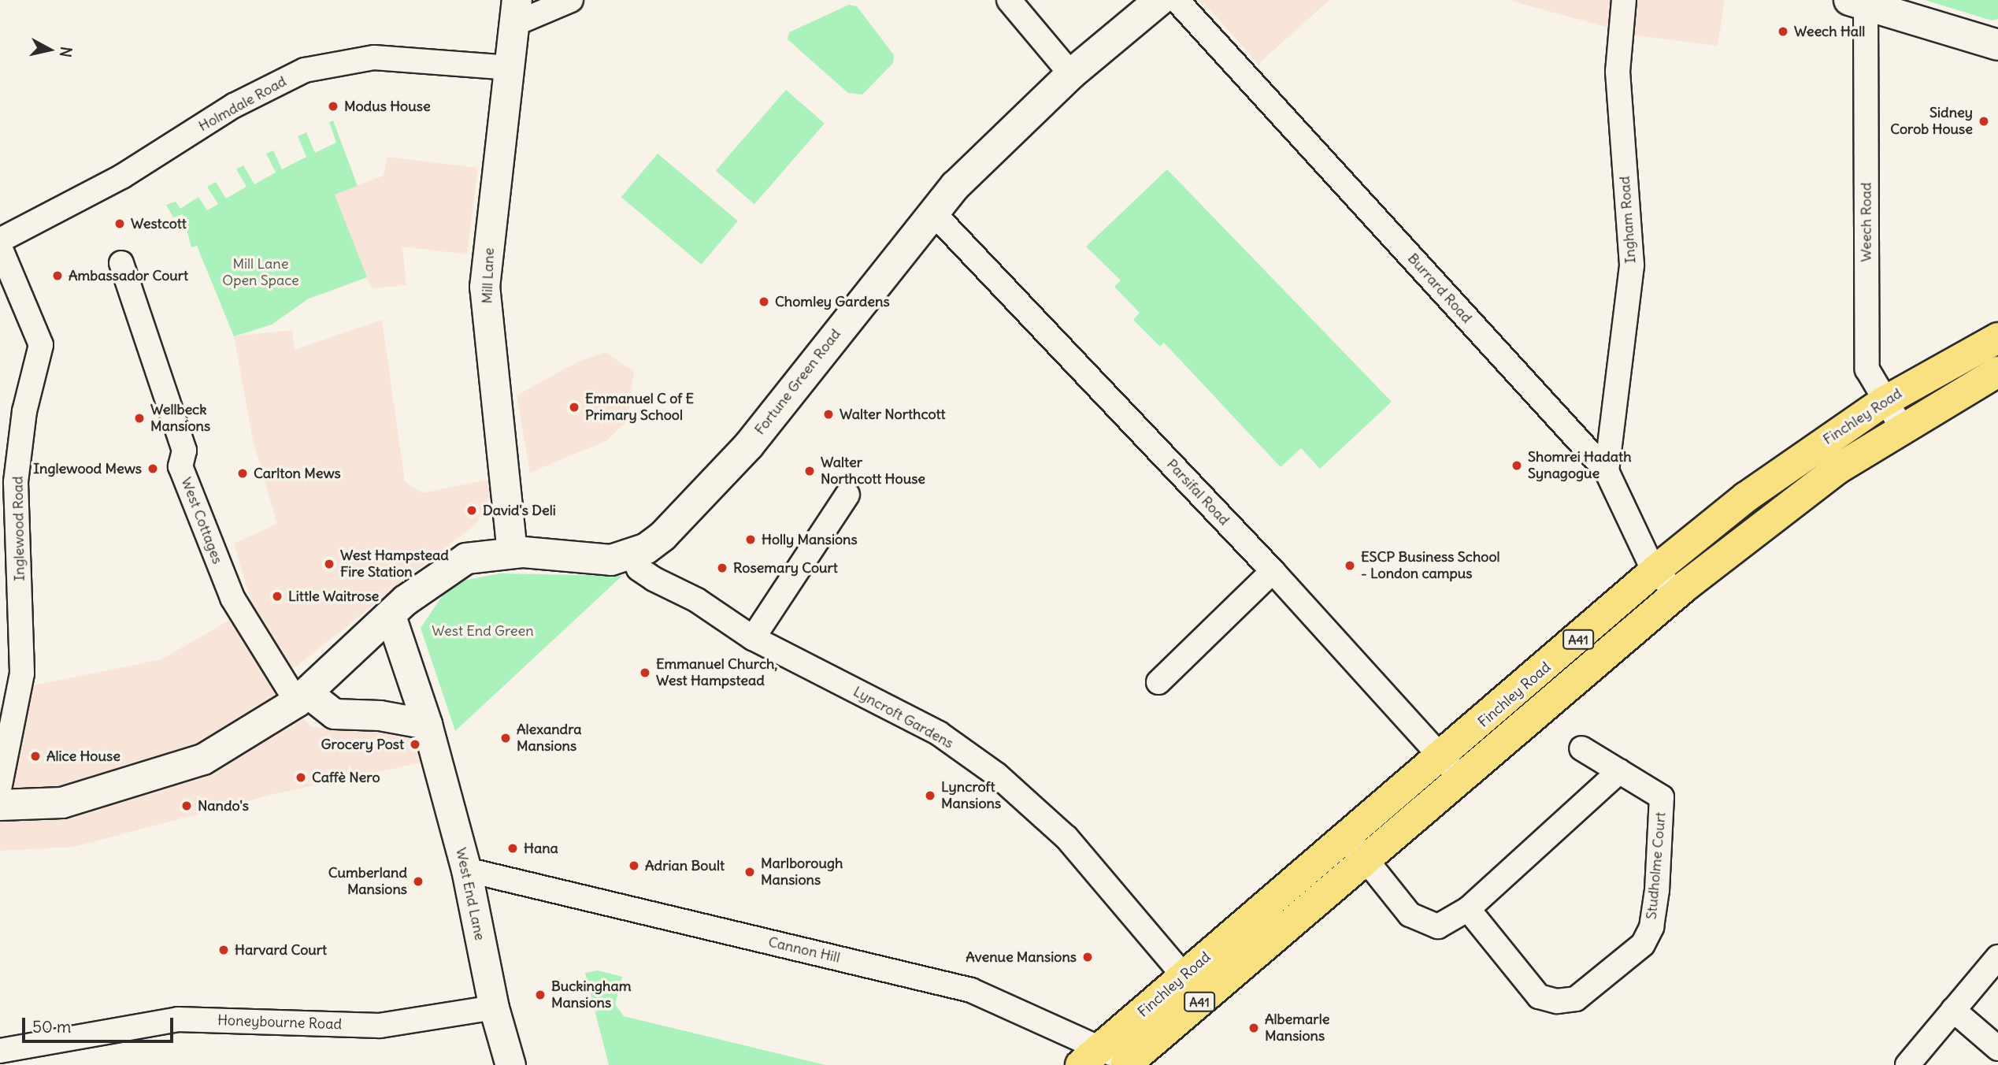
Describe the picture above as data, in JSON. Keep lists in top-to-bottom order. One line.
{"streets":{"highway":["Finchley Road","A41"],"main road":["Fortune Green Road"],"street":["Holmdale Road","Ingham Road","Weech Road","Mill Lane","Burrard Road","Parsifal Road","West Cottages","Inglewood Road","Lyncroft Gardens","Studholme Court","West End Lane","Cannon Hill","Honeybourne Road"]},"crossings":[["Holmdale Road","Mill Lane"],["Ingham Road","Burrard Road"],["Weech Road","Finchley Road"],["Mill Lane","Fortune Green Road"],["Burrard Road","Finchley Road"],["Fortune Green Road","Parsifal Road"],["Fortune Green Road","Lyncroft Gardens"],["Finchley Road","Parsifal Road"],["Finchley Road","Lyncroft Gardens"],["Finchley Road","Cannon Hill"],["West End Lane","Cannon Hill"],["West End Lane","Honeybourne Road"]],"parks":["Mill Lane Open Space","West End Green"],"places":["Weech Hall","Modus House","Sidney Corob House","Westcott","Ambassador Court","Chomley Gardens","Emmanuel C of E Primary School","Walter Northcott","Wellbeck Mansions","Shomrei Hadath Synagogue","Inglewood Mews","Walter Northcott House","Carlton Mews","David's Deli","Holly Mansions","West Hampstead Fire Station","ESCP Business School - London campus","Rosemary Court","Little Waitrose","Emmanuel Church, West Hampstead","Alexandra Mansions","Grocery Post","Alice House","Caffè Nero","Lyncroft Mansions","Nando's","Hana","Adrian Boult","Marlborough Mansions","Cumberland Mansions","Harvard Court","Avenue Mansions","Buckingham Mansions","Albemarle Mansions"],"scale_bar":"50 m","north":"right"}
